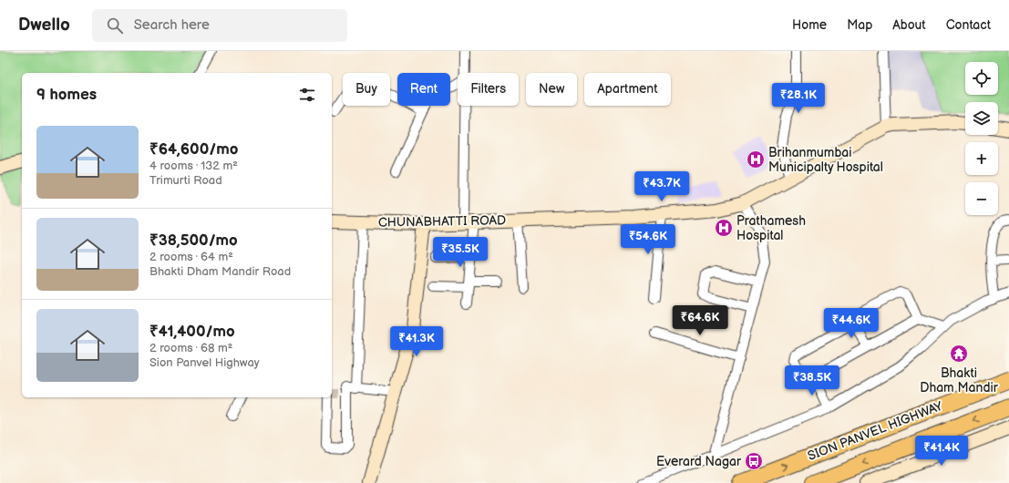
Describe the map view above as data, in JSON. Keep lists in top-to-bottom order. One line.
{"streets":{"highway":["SION PANVEL HIGHWAY"],"main road":["CHUNABHATTI ROAD"]},"places":{"hospital":["Brihanmumbai Municipalty Hospital","Prathamesh Hospital"],"temple":["Bhakti Dham Mandir"],"bus stop":["Everard Nagar"]},"page":{"header":"Dwello","search":"Search here","nav":["Home","Map","About","Contact"],"map_buttons":["+","−"],"chip":["Buy","Rent","Filters","New","Apartment"],"heading":"9 homes","price":["₹28.1K","₹43.7K","₹54.6K","₹35.5K","₹64.6K","₹44.6K","₹41.3K","₹38.5K","₹41.4K"],"list":[{"name":"₹64,600/mo","note":"4 rooms · 132 m² · Trimurti Road"},{"name":"₹38,500/mo","note":"2 rooms · 64 m² · Bhakti Dham Mandir Road"},{"name":"₹41,400/mo","note":"2 rooms · 68 m² · Sion Panvel Highway"}]}}
